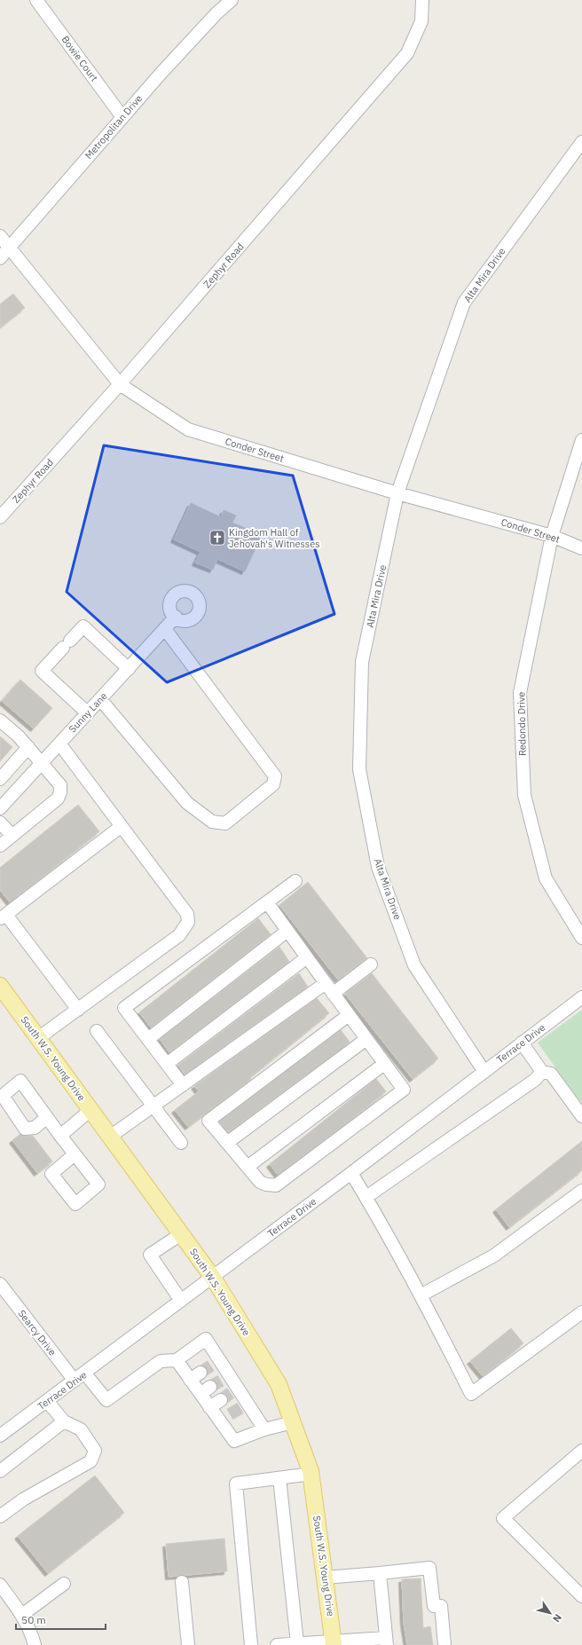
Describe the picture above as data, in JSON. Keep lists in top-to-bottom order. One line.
{"streets":{"main road":["South W.S. Young Drive"],"street":["Bowie Court","Metropolitan Drive","Zephyr Road","Alta Mira Drive","Conder Street","Sunny Lane","Redondo Drive","Terrace Drive","Searcy Drive"]},"crossings":[["Bowie Court","Metropolitan Drive"],["Metropolitan Drive","Conder Street"],["Zephyr Road","Conder Street"],["Alta Mira Drive","Conder Street"],["Alta Mira Drive","Terrace Drive"],["Conder Street","Redondo Drive"],["Terrace Drive","South W.S. Young Drive"],["Terrace Drive","Searcy Drive"]],"places":{"church":["Kingdom Hall of Jehovah's Witnesses"]},"scale_bar":"50 m","north":"bottom right"}
